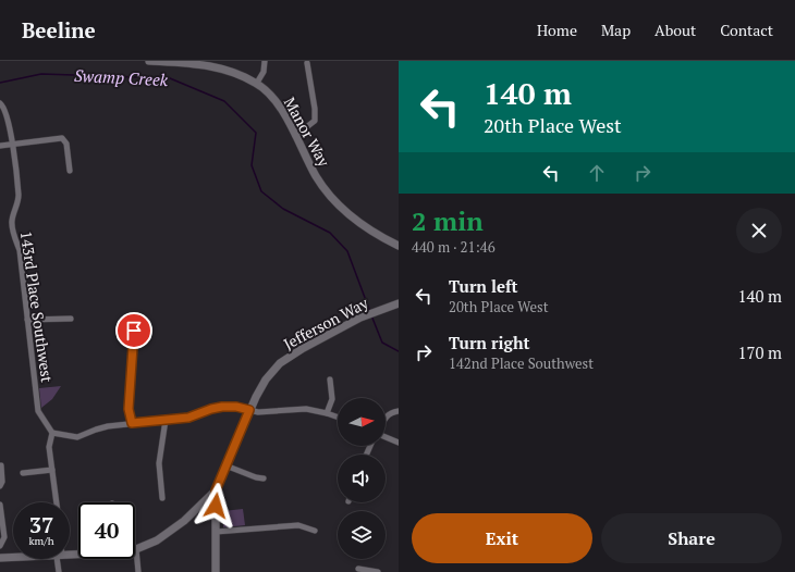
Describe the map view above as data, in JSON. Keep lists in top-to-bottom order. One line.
{"streets":{"street":["Manor Way","143rd Place Southwest","Jefferson Way"]},"water":["Swamp Creek"],"north":"right","page":{"header":"Beeline","nav":["Home","Map","About","Contact"],"turn":["140 m","20th Place West"],"heading":["2 min","440 m · 21:46"],"list":[{"name":"Turn left","note":"20th Place West","value":"140 m"},{"name":"Turn right","note":"142nd Place Southwest","value":"170 m"}],"speed":"37 km/h","limit":"40","buttons":["Exit","Share"]}}
